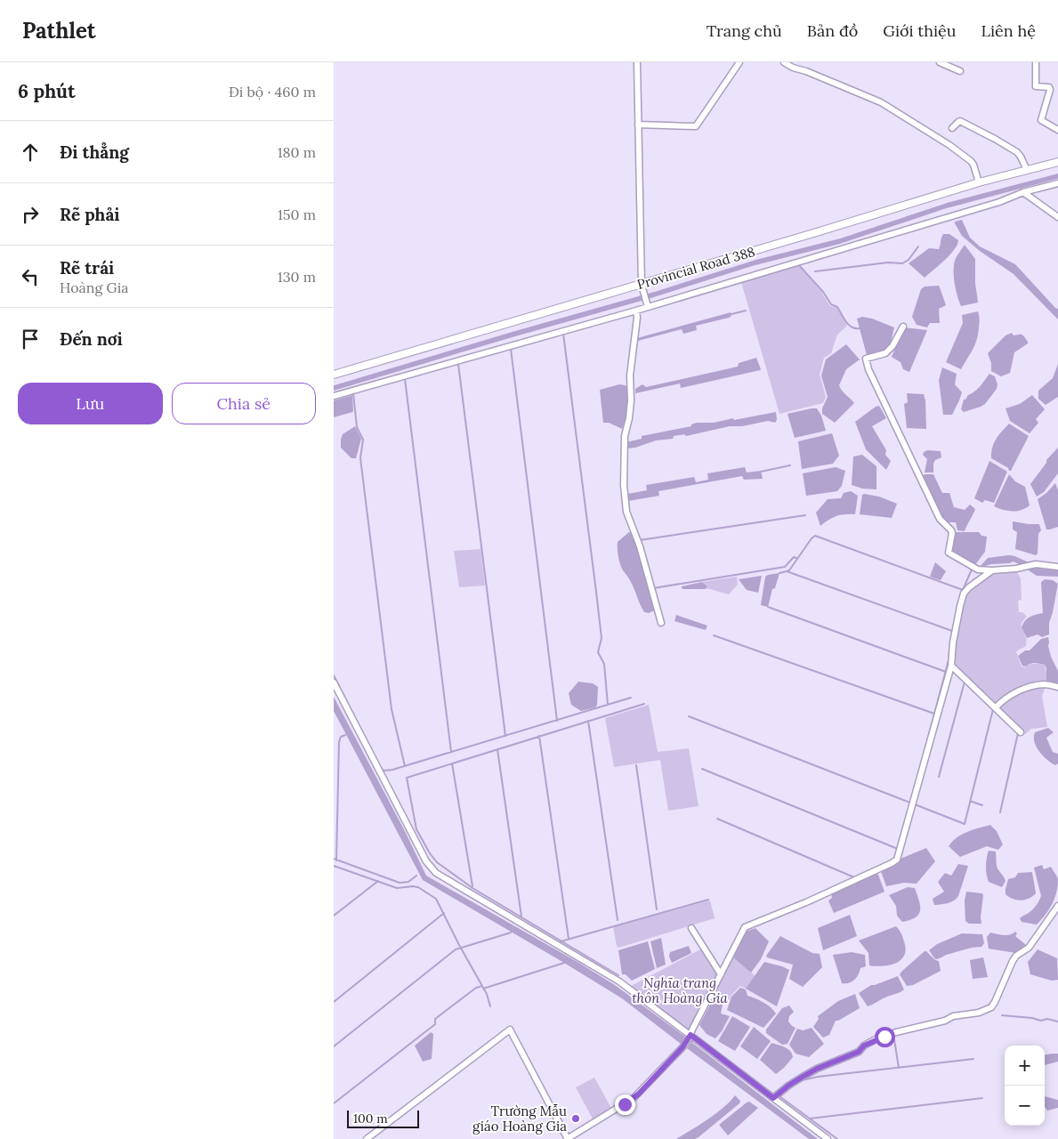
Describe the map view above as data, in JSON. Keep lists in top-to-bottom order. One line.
{"streets":{"main road":["Provincial Road 388"]},"parks":["Nghĩa trang thôn Hoàng Gia"],"places":["Trường Mẫu giáo Hoàng Gia"],"scale_bar":"100 m","page":{"header":"Pathlet","nav":["Trang chủ","Bản đồ","Giới thiệu","Liên hệ"],"heading":["6 phút","Đi bộ · 460 m"],"list":[["Đi thẳng","180 m"],["Rẽ phải","150 m"],["Rẽ trái","Hoàng Gia","130 m"],"Đến nơi"],"buttons":["Lưu","Chia sẻ"],"map_buttons":["+","−"],"scale":"100 m"}}
